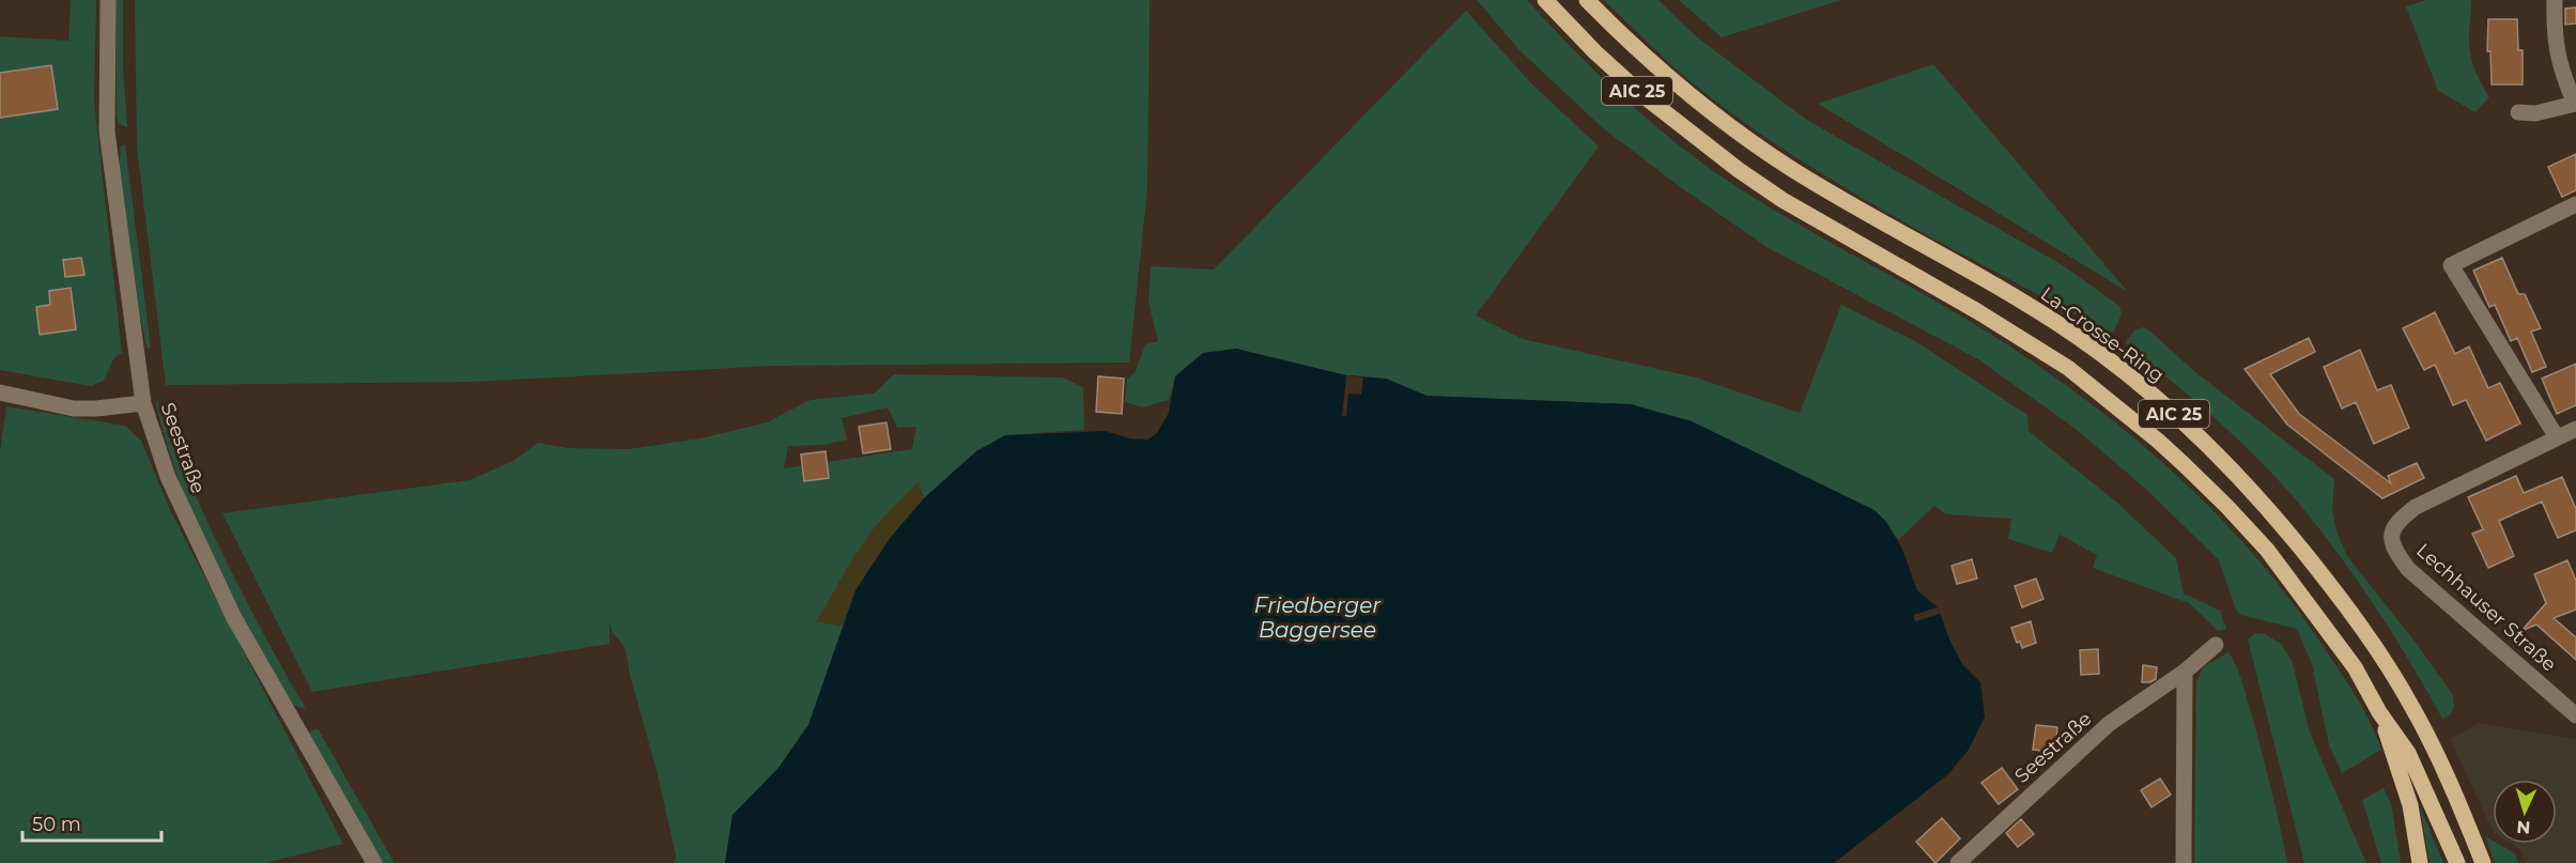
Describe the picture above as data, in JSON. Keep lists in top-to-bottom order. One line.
{"streets":{"main road":["AIC 25","La-Crosse-Ring"],"street":["Seestraße","Lechhauser Straße"]},"water":["Friedberger Baggersee"],"scale_bar":"50 m","north":"bottom"}
